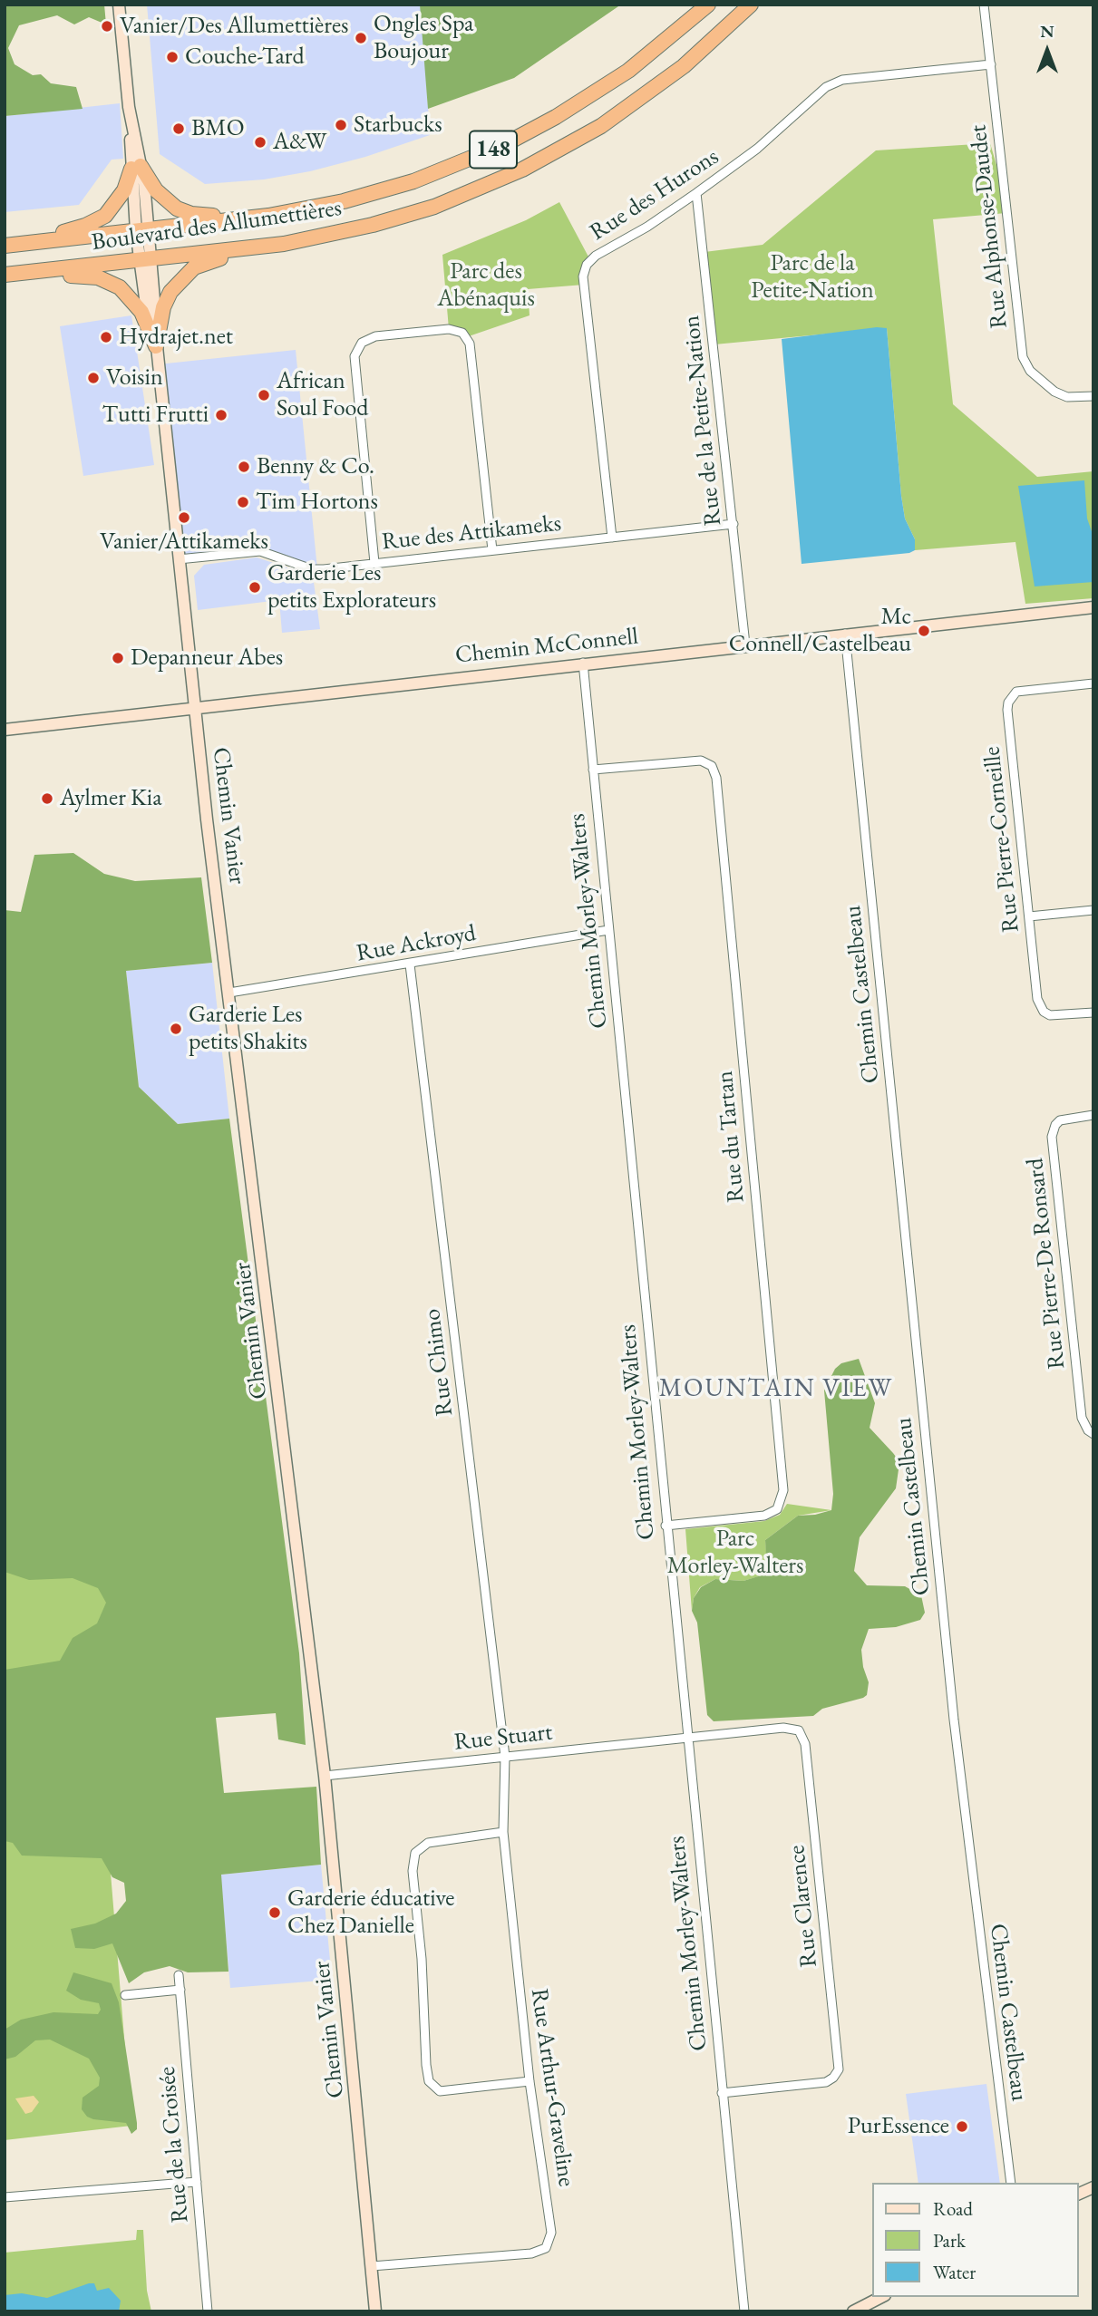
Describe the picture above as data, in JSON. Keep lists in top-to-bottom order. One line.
{"streets":{"highway":["148","Boulevard des Allumettières"],"main road":["Chemin McConnell","Chemin Vanier"],"street":["Rue des Hurons","Rue Alphonse-Daudet","Rue de la Petite-Nation","Rue des Attikameks","Rue Pierre-Corneille","Chemin Morley-Walters","Rue Ackroyd","Chemin Castelbeau","Rue du Tartan","Rue Pierre-De Ronsard","Rue Chimo","Rue Stuart","Rue Clarence","Rue Arthur-Graveline","Rue de la Croisée"]},"crossings":[["Rue des Hurons","Rue Alphonse-Daudet"],["Rue des Hurons","Rue de la Petite-Nation"],["Rue des Hurons","Rue des Attikameks"],["Boulevard des Allumettières","Chemin Vanier"],["Rue de la Petite-Nation","Rue des Attikameks"],["Rue de la Petite-Nation","Chemin McConnell"],["Rue des Attikameks","Chemin Vanier"],["Chemin McConnell","Chemin Vanier"],["Chemin McConnell","Chemin Morley-Walters"],["Chemin McConnell","Chemin Castelbeau"],["Chemin Vanier","Rue Ackroyd"],["Chemin Vanier","Rue Stuart"],["Chemin Vanier","Rue Arthur-Graveline"],["Chemin Morley-Walters","Rue Ackroyd"],["Chemin Morley-Walters","Rue du Tartan"],["Chemin Morley-Walters","Rue Stuart"],["Chemin Morley-Walters","Rue Clarence"],["Rue Ackroyd","Rue Chimo"],["Rue Chimo","Rue Stuart"],["Rue Chimo","Rue Arthur-Graveline"],["Rue Stuart","Rue Clarence"],["Rue Stuart","Rue Arthur-Graveline"]],"districts":["MOUNTAIN VIEW"],"parks":["Parc de la Petite-Nation","Parc des Abénaquis","Parc Morley-Walters"],"places":["Vanier/Des Allumettières","Ongles Spa Boujour","Couche-Tard","Starbucks","BMO","A&W","Hydrajet.net","Voisin","African Soul Food","Tutti Frutti","Benny & Co.","Tim Hortons","Vanier/Attikameks","Garderie Les petits Explorateurs","Mc Connell/Castelbeau","Depanneur Abes","Aylmer Kia","Garderie Les petits Shakits","Garderie éducative Chez Danielle","PurEssence"],"legend":["Road","Park","Water"],"north":"top"}
